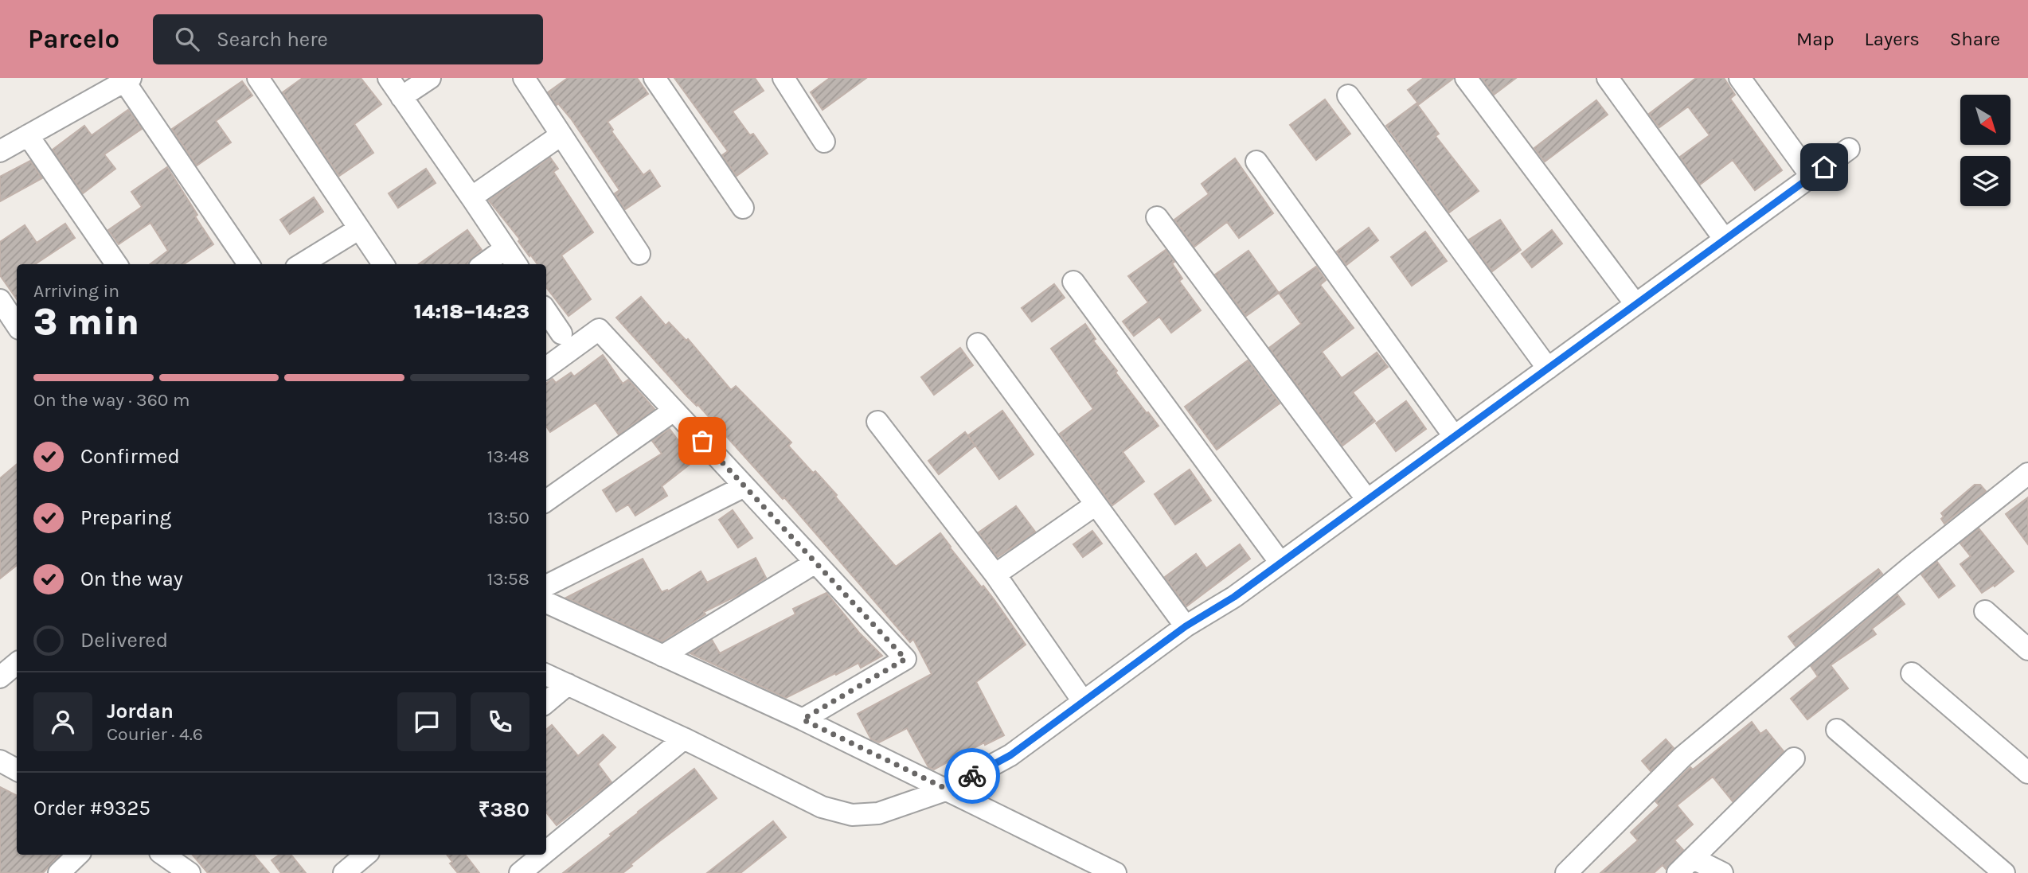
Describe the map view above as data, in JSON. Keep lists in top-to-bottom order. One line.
{"north":"bottom right","page":{"header":"Parcelo","search":"Search here","nav":["Map","Layers","Share"],"heading":["3 min","Arriving in","14:18–14:23"],"panel":["Jordan","Courier · 4.6","Order #9325","₹380"],"bar":"On the way · 360 m","list":[["Confirmed","13:48"],["Preparing","13:50"],["On the way","13:58"],"Delivered"]}}
